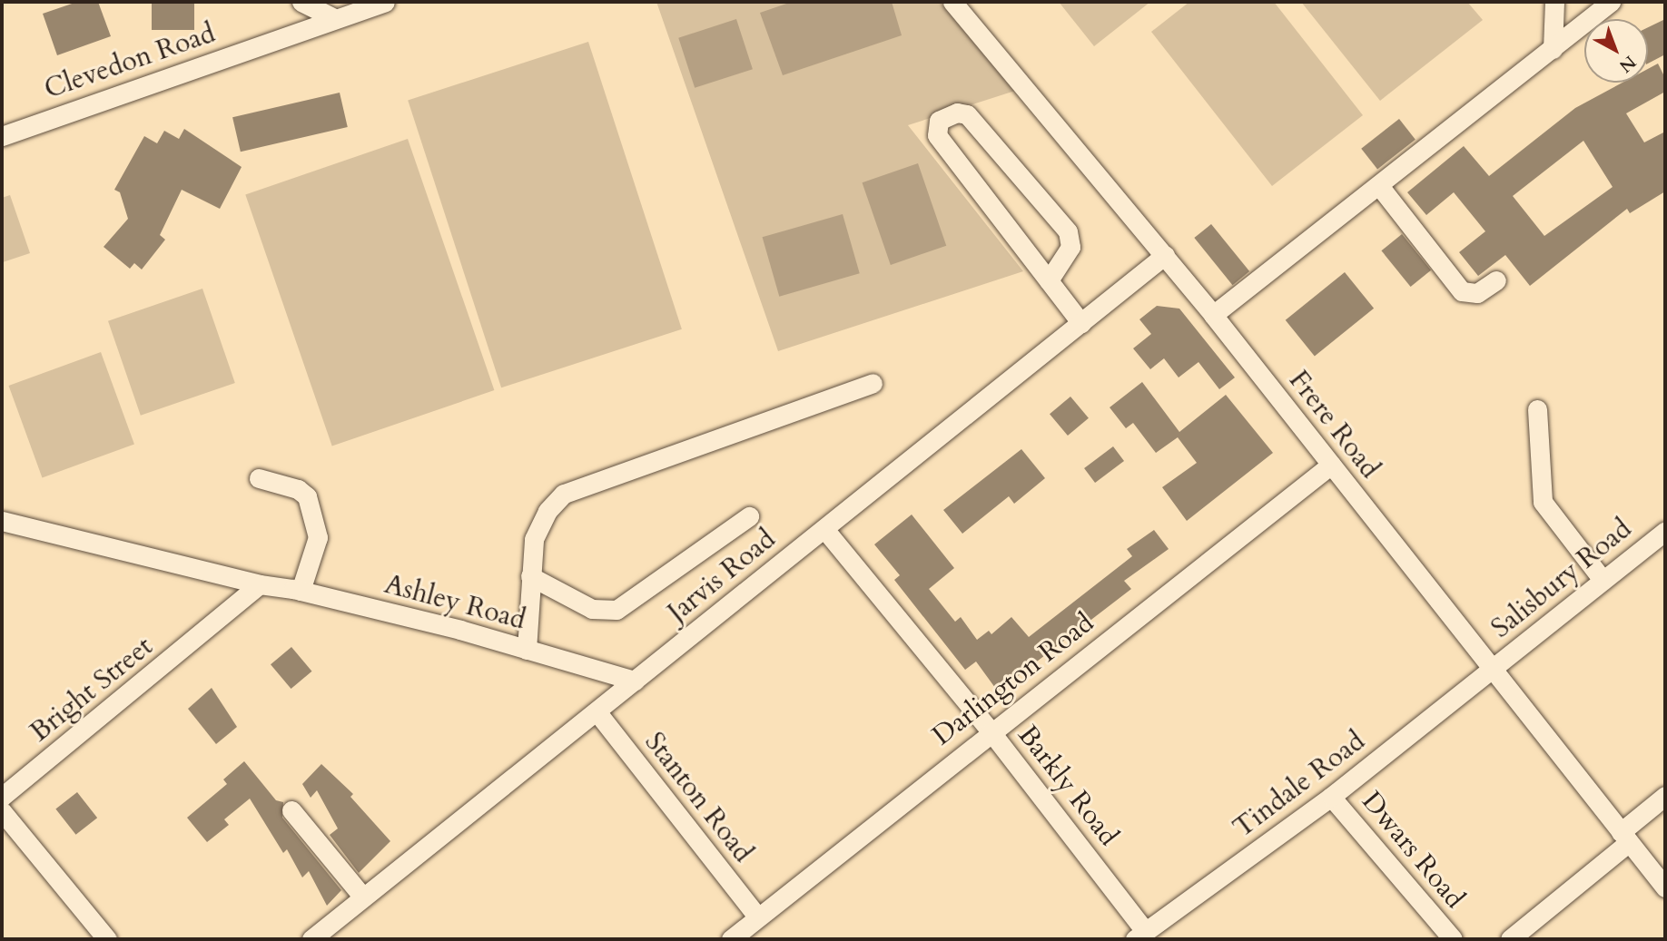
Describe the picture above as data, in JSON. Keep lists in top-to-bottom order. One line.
{"streets":{"street":["Clevedon Road","Frere Road","Jarvis Road","Salisbury Road","Ashley Road","Darlington Road","Bright Street","Tindale Road","Barkly Road","Stanton Road","Dwars Road"]},"crossings":[["Frere Road","Jarvis Road"],["Frere Road","Salisbury Road"],["Frere Road","Darlington Road"],["Frere Road","Tindale Road"],["Jarvis Road","Ashley Road"],["Jarvis Road","Barkly Road"],["Jarvis Road","Stanton Road"],["Salisbury Road","Tindale Road"],["Ashley Road","Bright Street"],["Darlington Road","Barkly Road"],["Darlington Road","Stanton Road"],["Tindale Road","Barkly Road"],["Tindale Road","Dwars Road"]],"north":"bottom right"}
